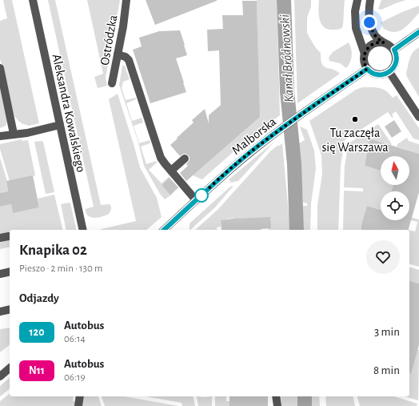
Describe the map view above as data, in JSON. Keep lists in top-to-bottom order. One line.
{"streets":{"street":["Ostródzka","Aleksandra Kowalskiego","Malborska"]},"water":["Kanał Bródnowski"],"places":["Tu zaczęła się Warszawa"],"lines":["bus line 120"],"north":"top","page":{"heading":[["Knapika 02","Pieszo · 2 min · 130 m"],"Odjazdy"],"list":[{"mark":"120","name":"Autobus","note":"06:14","value":"3 min"},{"mark":"N11","name":"Autobus","note":"06:19","value":"8 min"}]}}
